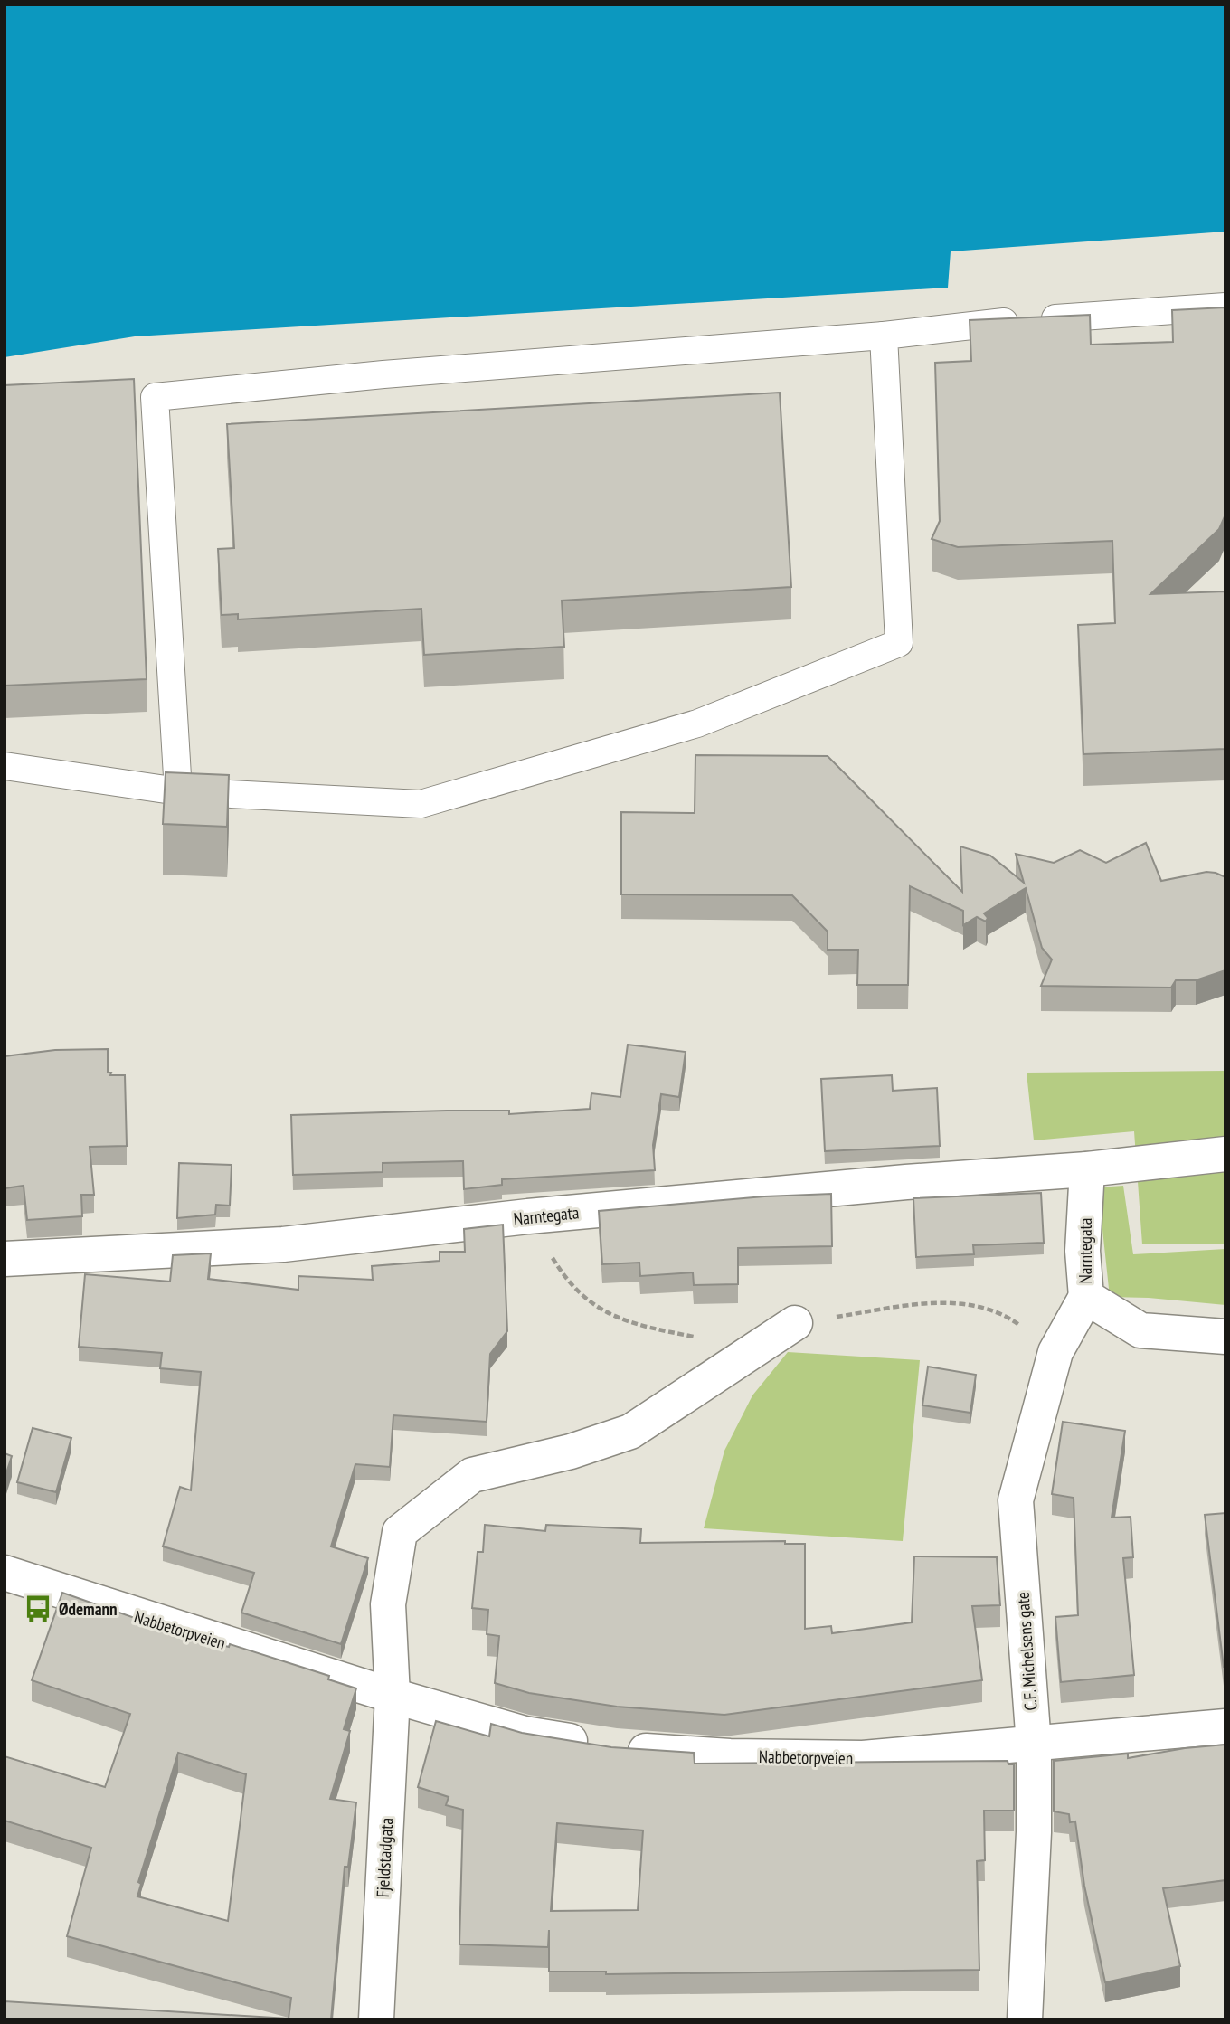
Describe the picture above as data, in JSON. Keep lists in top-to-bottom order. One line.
{"streets":{"street":["Narntegata","Nabbetorpveien","C.F. Michelsens gate","Fjeldstadgata"]},"crossings":[["Narntegata","C.F. Michelsens gate"],["Nabbetorpveien","C.F. Michelsens gate"],["Nabbetorpveien","Fjeldstadgata"]],"places":{"bus stop":["Ødemann"]}}
